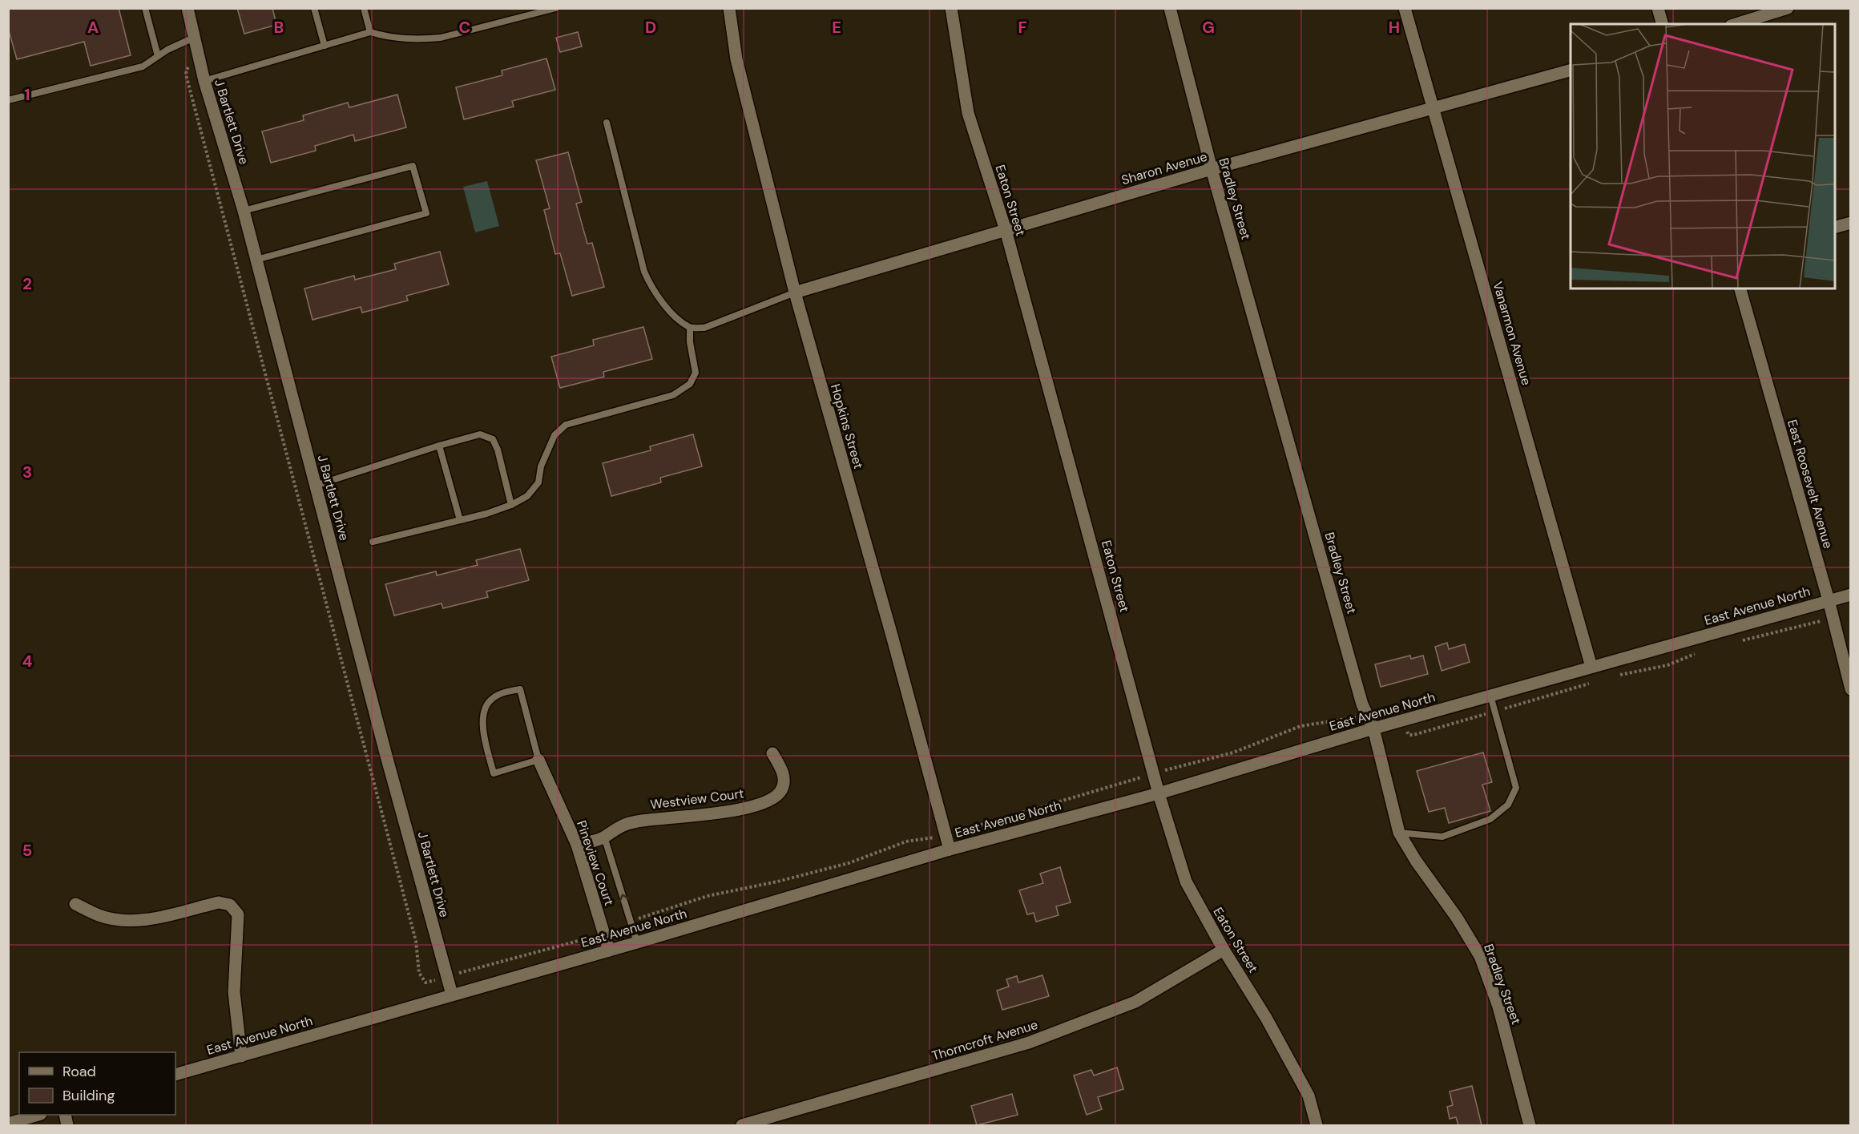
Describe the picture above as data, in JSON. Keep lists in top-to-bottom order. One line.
{"streets":{"street":["J Bartlett Drive","Sharon Avenue","Bradley Street","Eaton Street","Vanarmon Avenue","Hopkins Street","East Roosevelt Avenue","East Avenue North","Westview Court","Pineview Court","Thorncroft Avenue"]},"crossings":[["J Bartlett Drive","East Avenue North"],["Sharon Avenue","Bradley Street"],["Sharon Avenue","Eaton Street"],["Sharon Avenue","Vanarmon Avenue"],["Sharon Avenue","Hopkins Street"],["Bradley Street","East Avenue North"],["Eaton Street","East Avenue North"],["Eaton Street","Thorncroft Avenue"],["Vanarmon Avenue","East Avenue North"],["Hopkins Street","East Avenue North"],["East Roosevelt Avenue","East Avenue North"],["East Avenue North","Pineview Court"],["Westview Court","Pineview Court"]],"legend":["Road","Building"],"grid":{"columns":["A","B","C","D","E","F","G","H"],"rows":["1","2","3","4","5"]}}
